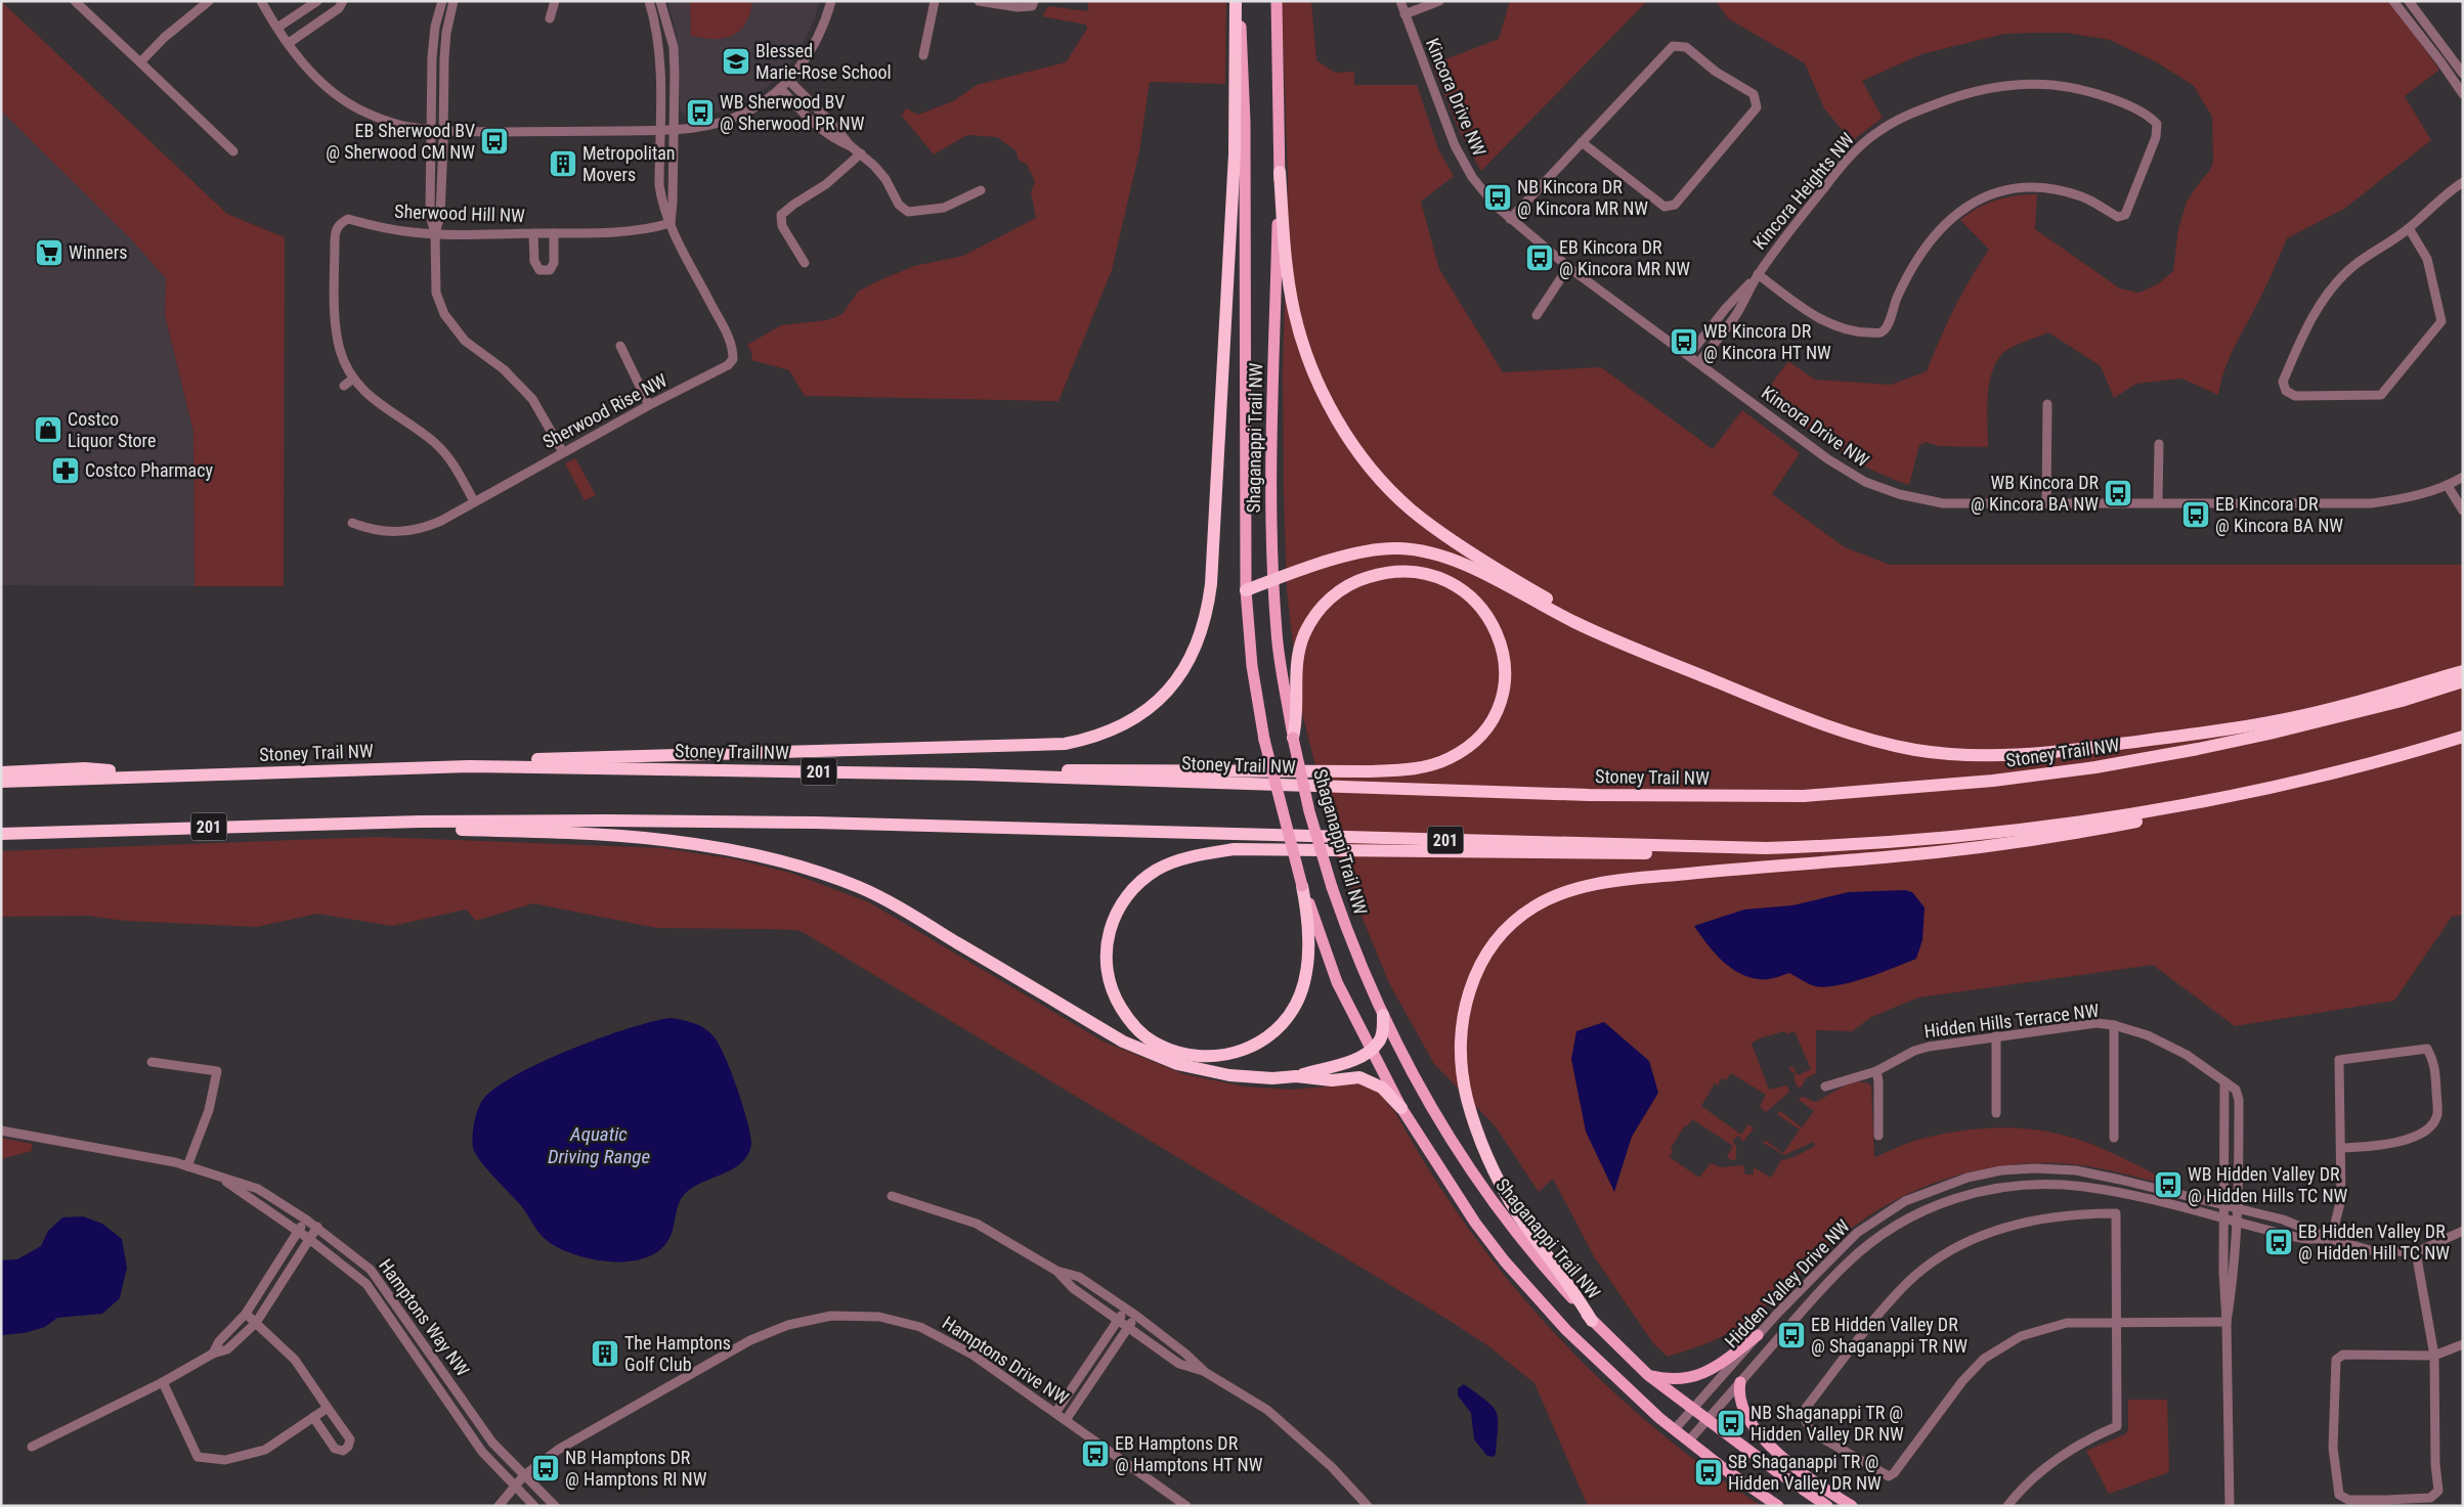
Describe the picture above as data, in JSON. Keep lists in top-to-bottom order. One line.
{"streets":{"highway":["Stoney Trail NW","201"],"main road":["Shaganappi Trail NW"],"street":["Kincora Drive NW","Kincora Heights NW","Sherwood Hill NW","Sherwood Rise NW","Hidden Hills Terrace NW","Hidden Valley Drive NW","Hamptons Way NW","Hamptons Drive NW"]},"crossings":[["Kincora Drive NW","Kincora Heights NW"],["Sherwood Hill NW","Sherwood Rise NW"],["Shaganappi Trail NW","Hidden Valley Drive NW"],["Hidden Hills Terrace NW","Hidden Valley Drive NW"],["Hamptons Way NW","Hamptons Drive NW"]],"water":["Aquatic Driving Range"],"places":{"school or university":["Blessed Marie-Rose School"],"bus stop":["WB Sherwood BV @ Sherwood PR NW","EB Sherwood BV @ Sherwood CM NW","NB Kincora DR @ Kincora MR NW","EB Kincora DR @ Kincora MR NW","WB Kincora DR @ Kincora HT NW","WB Kincora DR @ Kincora BA NW","EB Kincora DR @ Kincora BA NW","WB Hidden Valley DR @ Hidden Hills TC NW","EB Hidden Valley DR @ Hidden Hill TC NW","EB Hidden Valley DR @ Shaganappi TR NW","NB Shaganappi TR @ Hidden Valley DR NW","EB Hamptons DR @ Hamptons HT NW","NB Hamptons DR @ Hamptons RI NW","SB Shaganappi TR @ Hidden Valley DR NW"],"building":["Metropolitan Movers","The Hamptons Golf Club"],"supermarket":["Winners"],"shop":["Costco Liquor Store"],"pharmacy":["Costco Pharmacy"]}}
